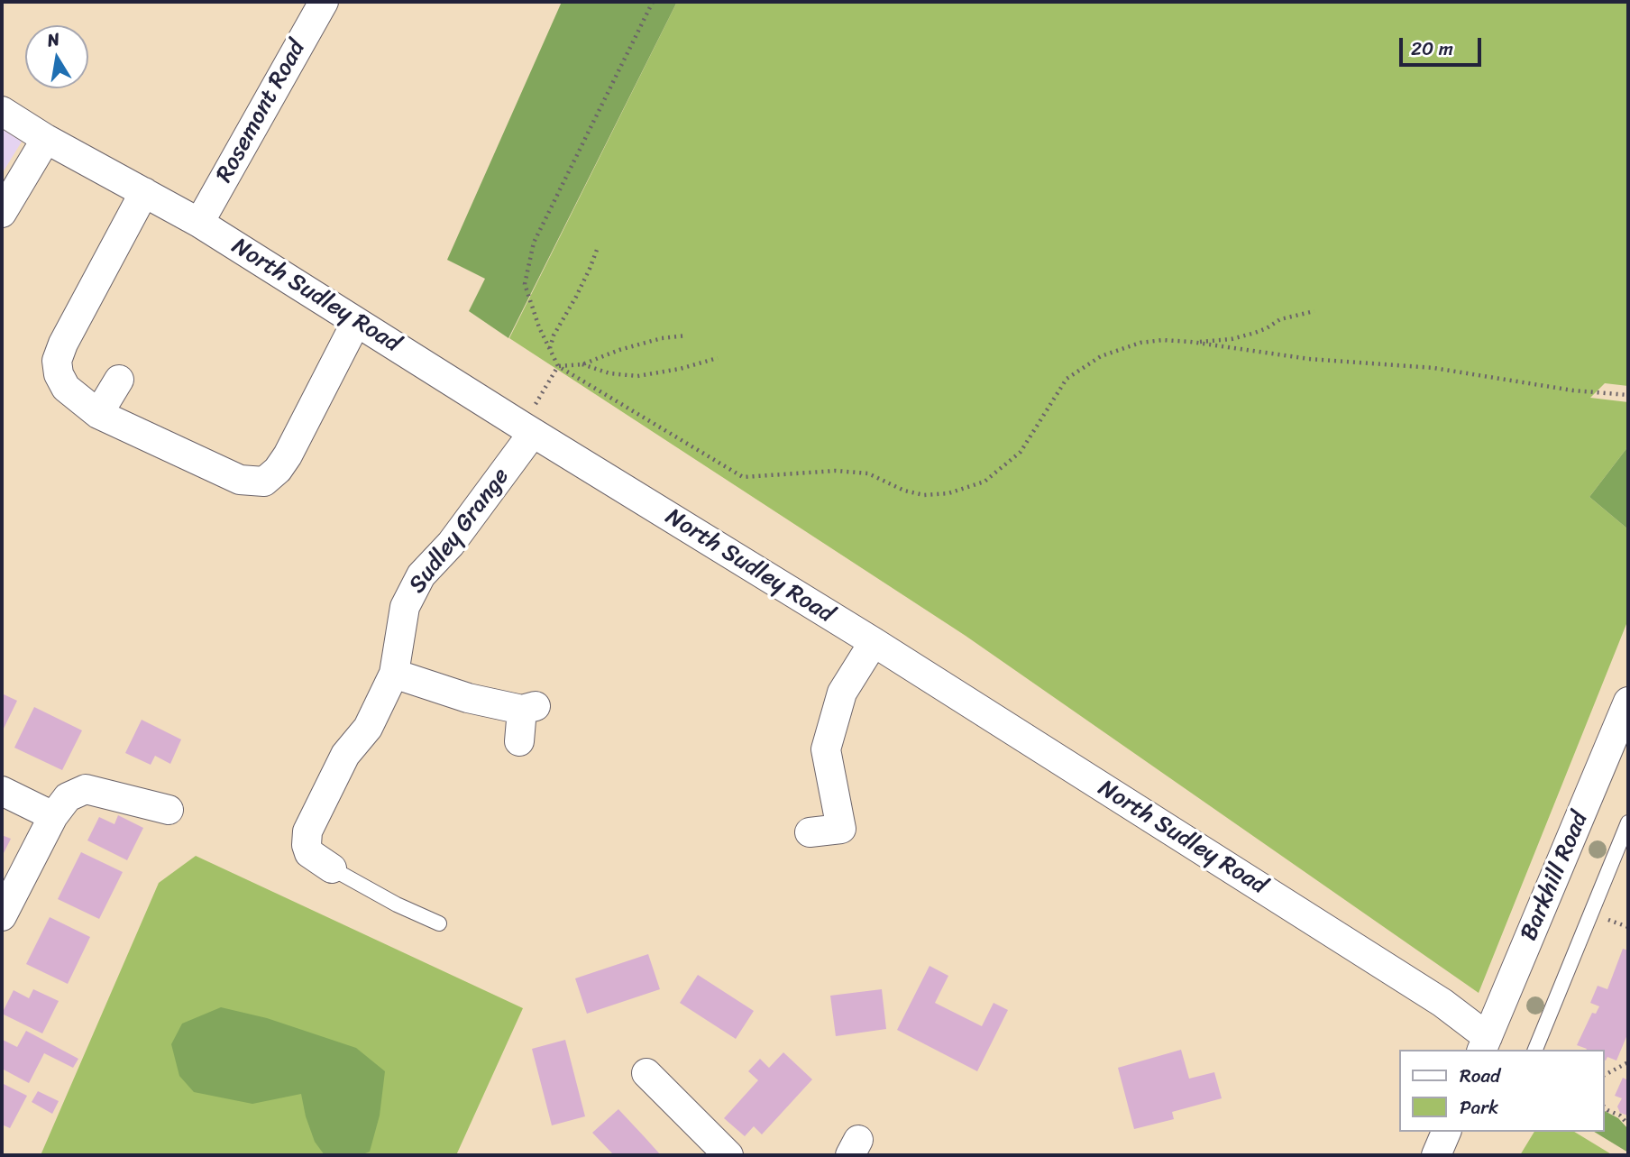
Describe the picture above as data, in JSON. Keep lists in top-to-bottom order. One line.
{"streets":{"street":["Rosemont Road","North Sudley Road","Sudley Grange","Barkhill Road"]},"crossings":[["Rosemont Road","North Sudley Road"],["North Sudley Road","Sudley Grange"],["North Sudley Road","Barkhill Road"]],"legend":["Road","Park"],"scale_bar":"20 m","north":"top"}
